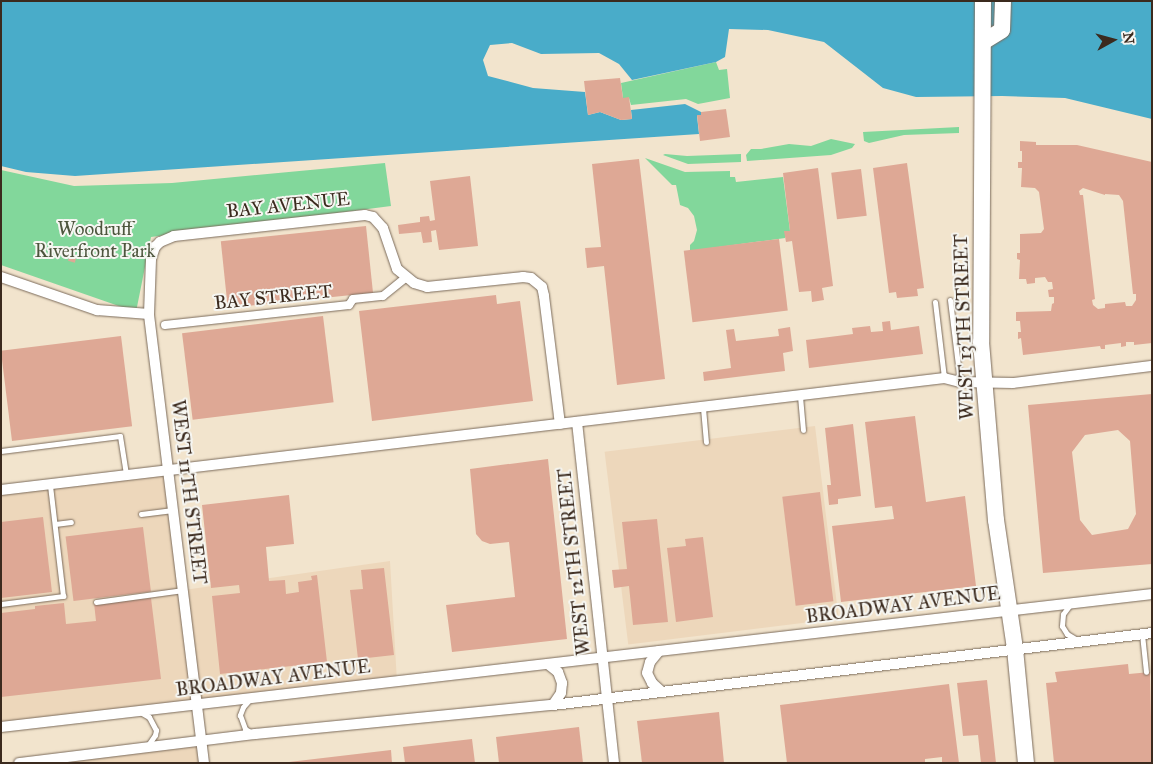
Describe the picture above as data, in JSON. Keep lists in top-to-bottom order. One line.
{"streets":{"main road":["WEST 13TH STREET"],"street":["BAY AVENUE","BAY STREET","WEST 11TH STREET","WEST 12TH STREET","BROADWAY AVENUE"]},"crossings":[["BAY AVENUE","BAY STREET"],["BAY AVENUE","WEST 11TH STREET"],["WEST 13TH STREET","BROADWAY AVENUE"],["WEST 11TH STREET","BROADWAY AVENUE"],["WEST 12TH STREET","BROADWAY AVENUE"]],"parks":["Woodruff Riverfront Park"],"north":"right"}
